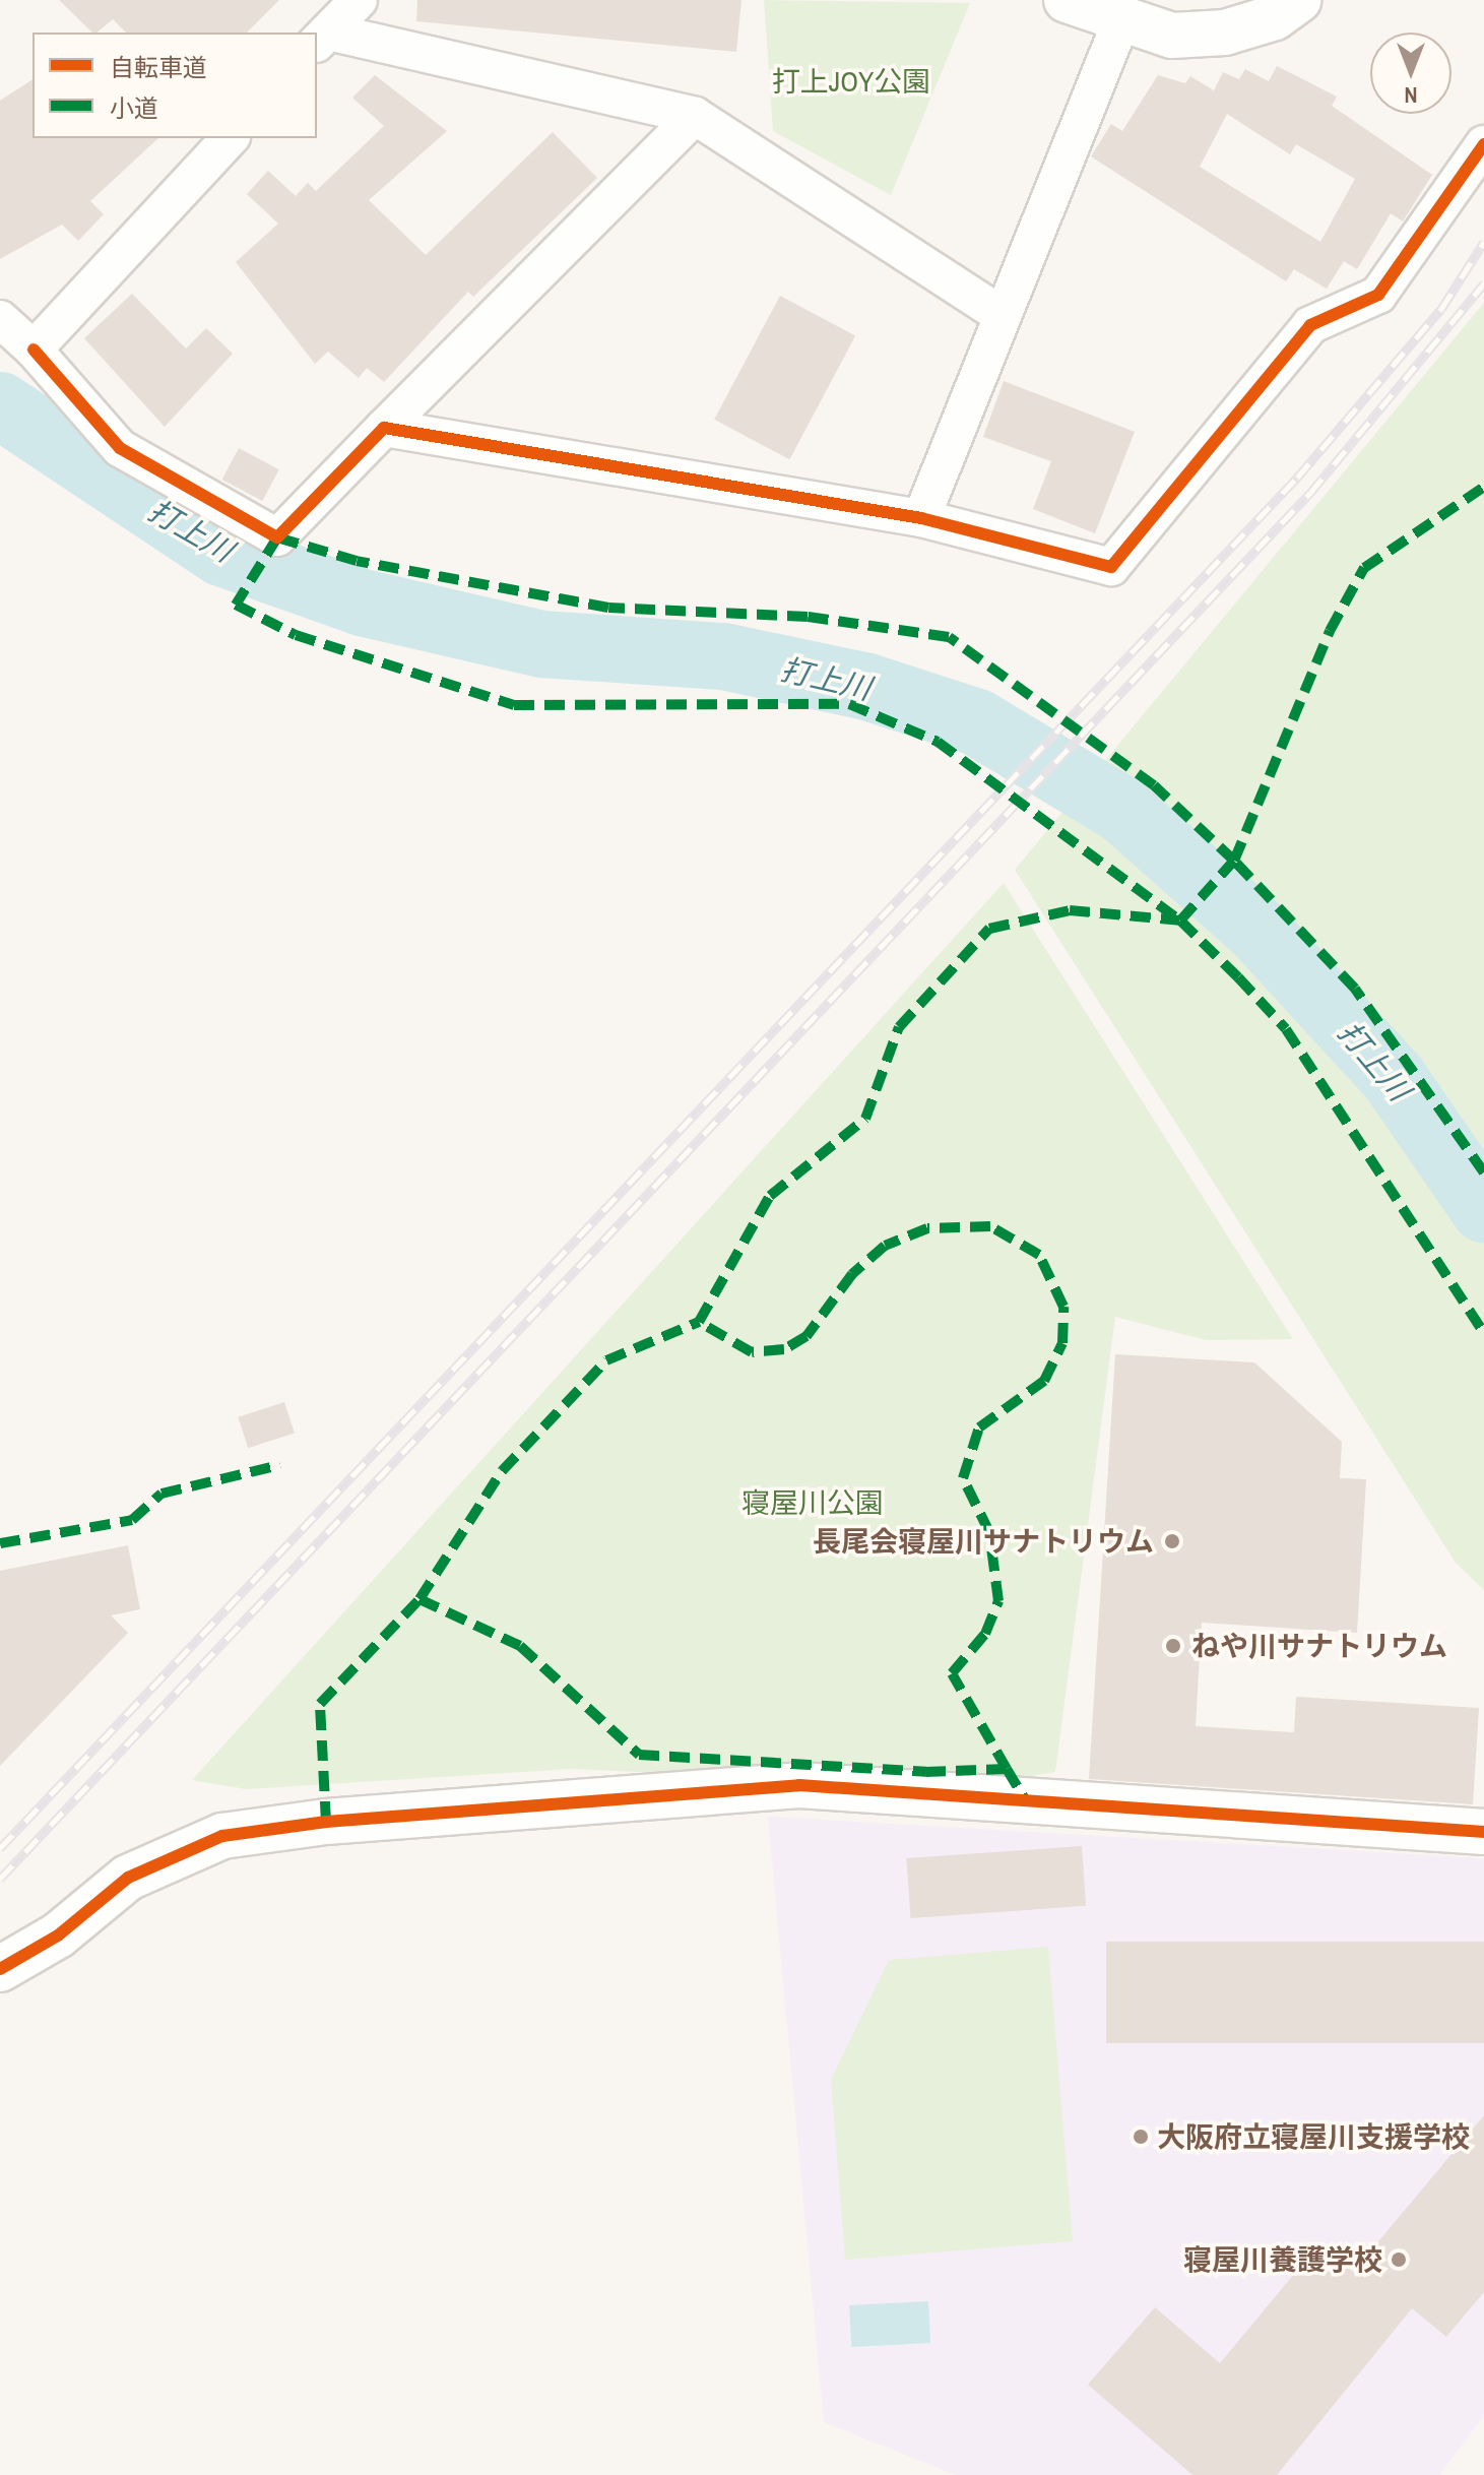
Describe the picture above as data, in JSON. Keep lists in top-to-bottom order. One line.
{"water":["打上川"],"parks":["打上JOY公園","寝屋川公園"],"places":["長尾会寝屋川サナトリウム","ねや川サナトリウム","大阪府立寝屋川支援学校","寝屋川養護学校"],"legend":["自転車道","小道"],"north":"bottom"}
